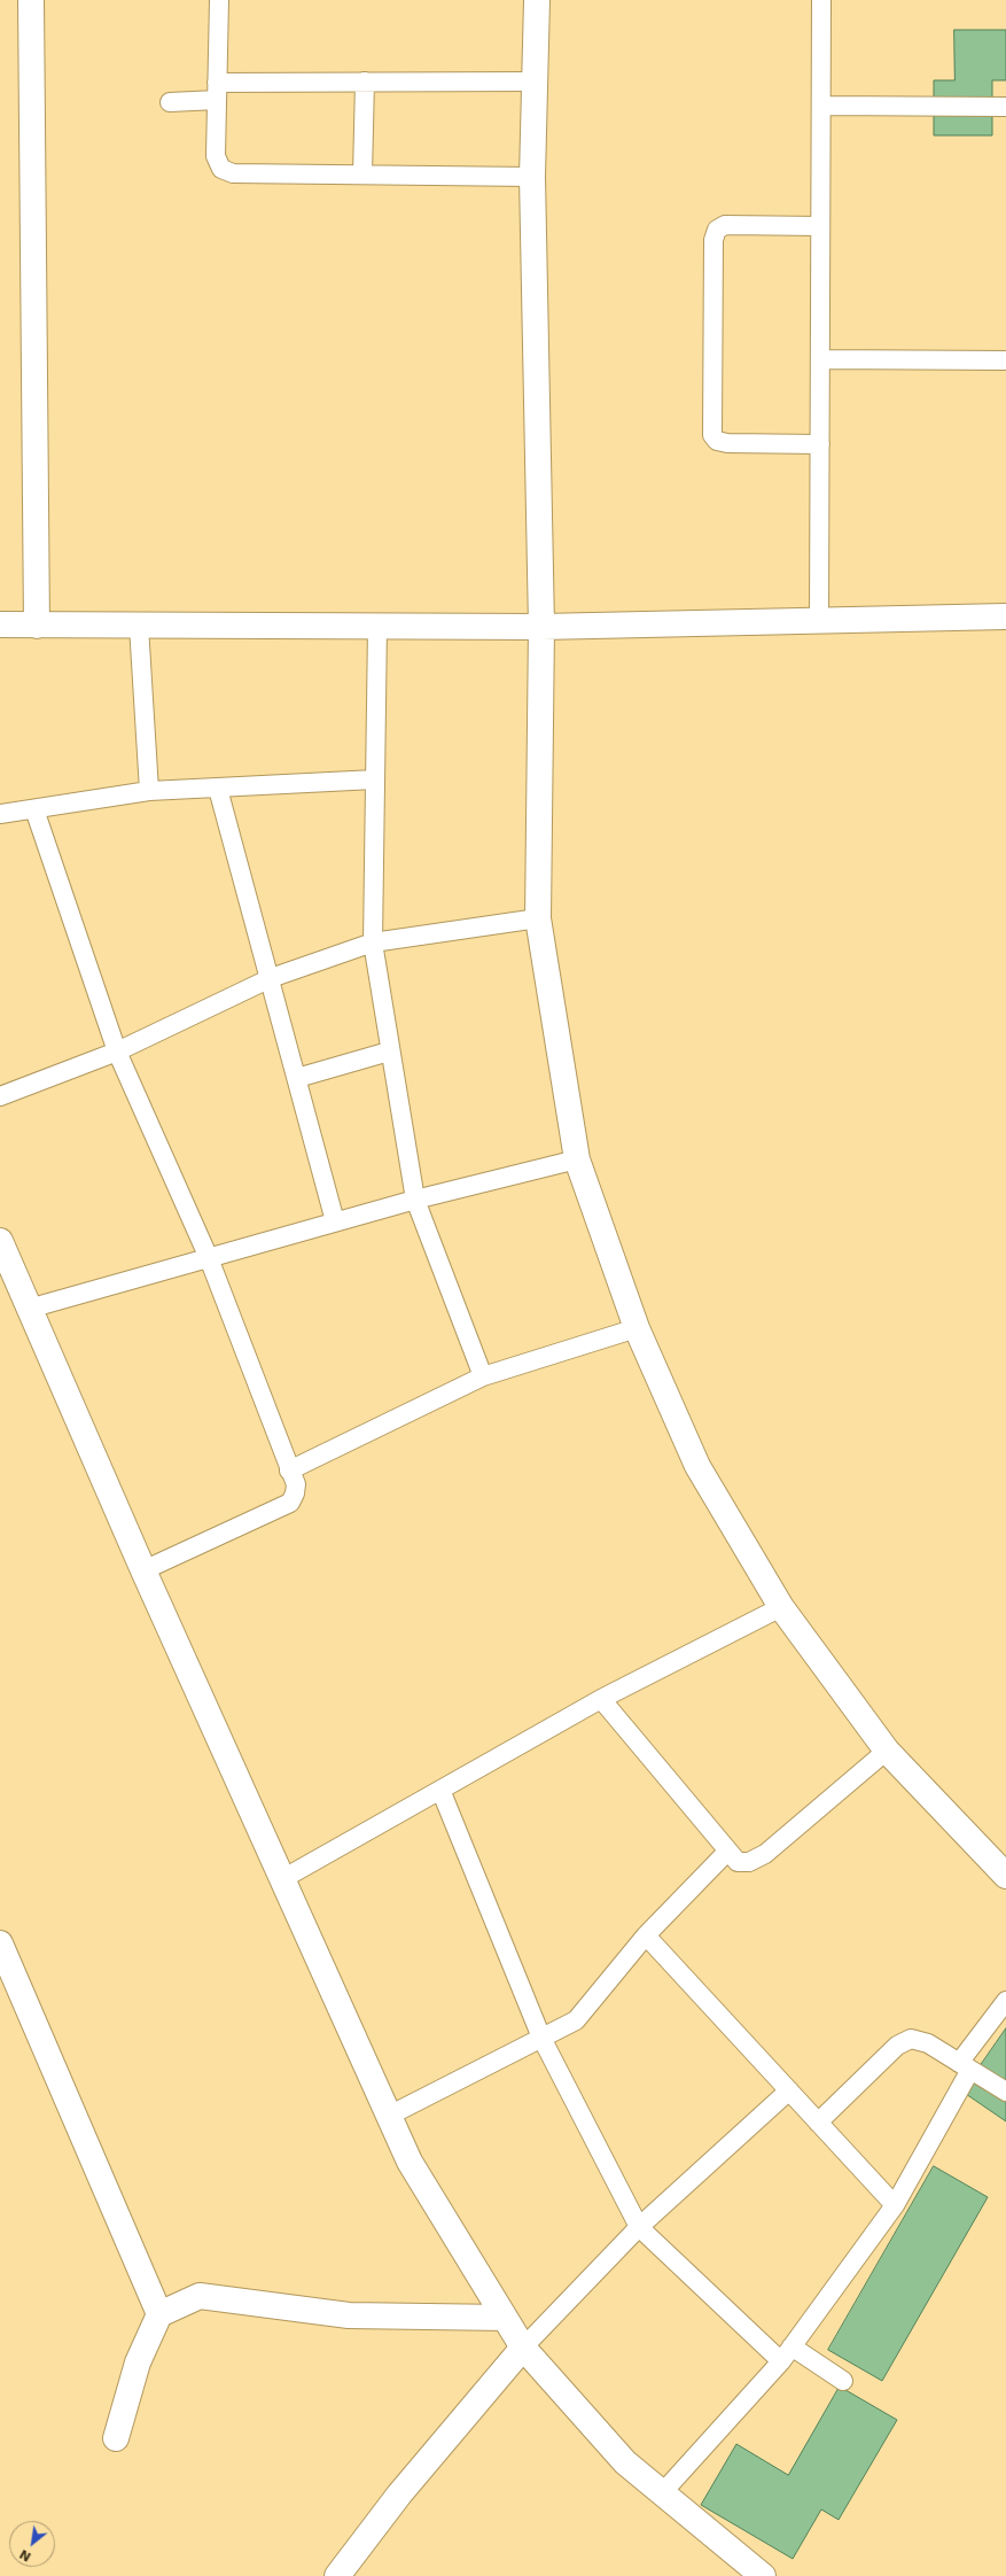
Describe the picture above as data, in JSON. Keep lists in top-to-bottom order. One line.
{"north":"bottom left"}
